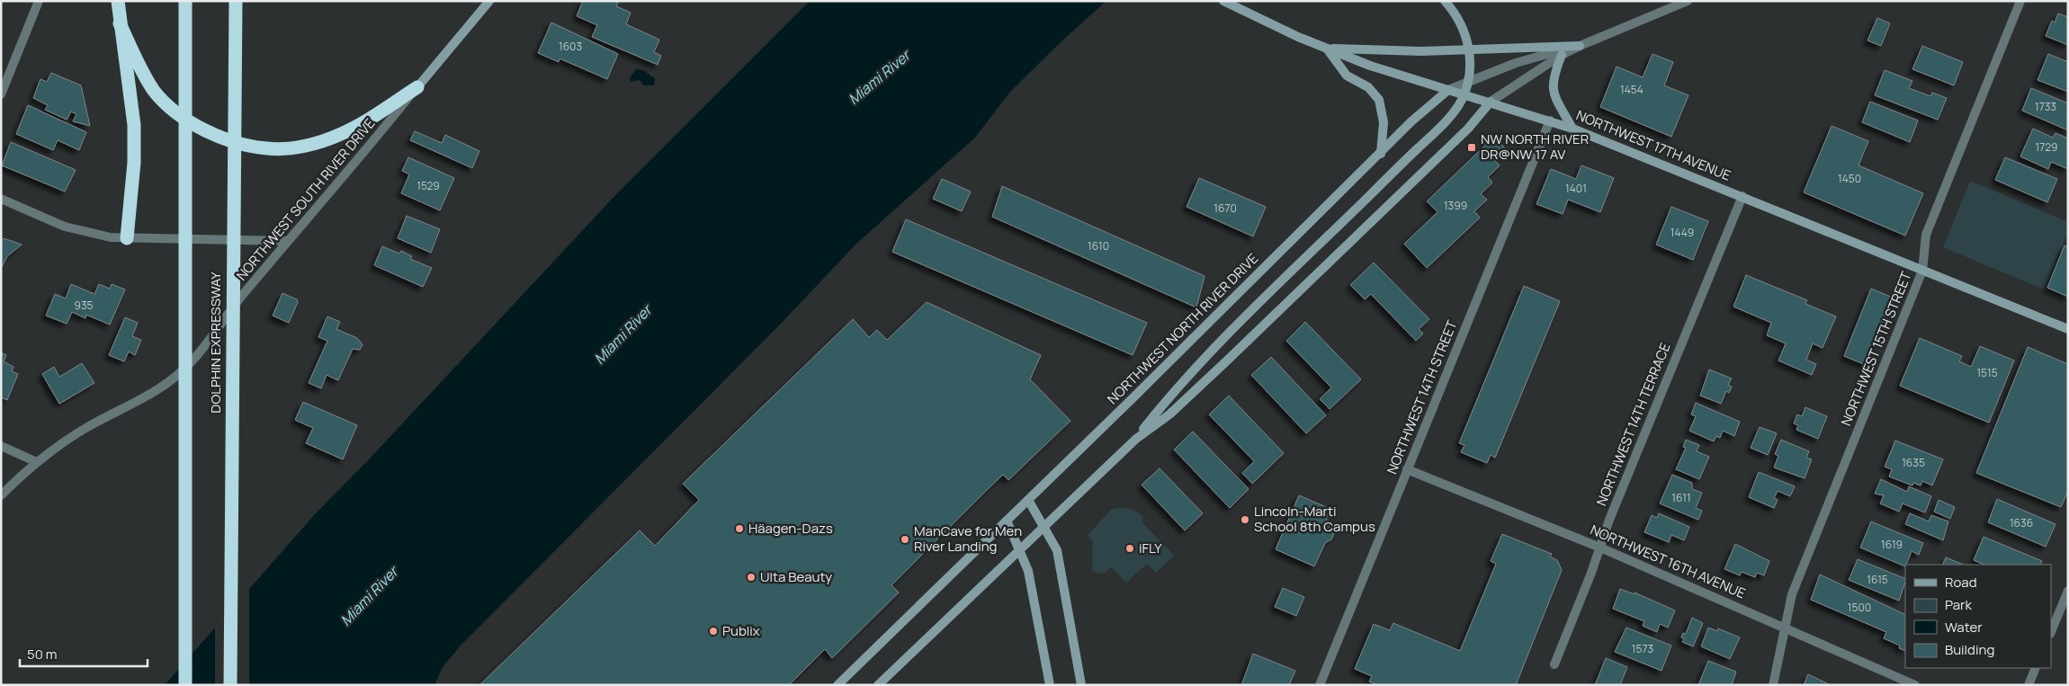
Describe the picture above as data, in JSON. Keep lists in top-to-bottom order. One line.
{"streets":{"highway":["DOLPHIN EXPRESSWAY"],"main road":["NORTHWEST 17TH AVENUE","NORTHWEST SOUTH RIVER DRIVE","NORTHWEST NORTH RIVER DRIVE"],"street":["NORTHWEST 15TH STREET","NORTHWEST 14TH STREET","NORTHWEST 14TH TERRACE","NORTHWEST 16TH AVENUE"]},"crossings":[["NORTHWEST 17TH AVENUE","NORTHWEST NORTH RIVER DRIVE"],["NORTHWEST 17TH AVENUE","NORTHWEST 15TH STREET"],["NORTHWEST 17TH AVENUE","NORTHWEST 14TH STREET"],["NORTHWEST 17TH AVENUE","NORTHWEST 14TH TERRACE"],["NORTHWEST 15TH STREET","NORTHWEST 16TH AVENUE"],["NORTHWEST 14TH STREET","NORTHWEST 16TH AVENUE"],["NORTHWEST 14TH TERRACE","NORTHWEST 16TH AVENUE"]],"water":["Miami River"],"places":{"transit":["NW NORTH RIVER DR@NW 17 AV"],"other":["Lincoln-Marti School 8th Campus","Häagen-Dazs","ManCave for Men River Landing","iFLY","Ulta Beauty","Publix"]},"house_numbers":["1603","1454","1733","1729","1450","1529","1401","1399","1670","1449","1610","935","1515","1635","1611","1636","1619","1615","1500","1573"],"legend":["Road","Park","Water","Building"],"scale_bar":"50 m"}
